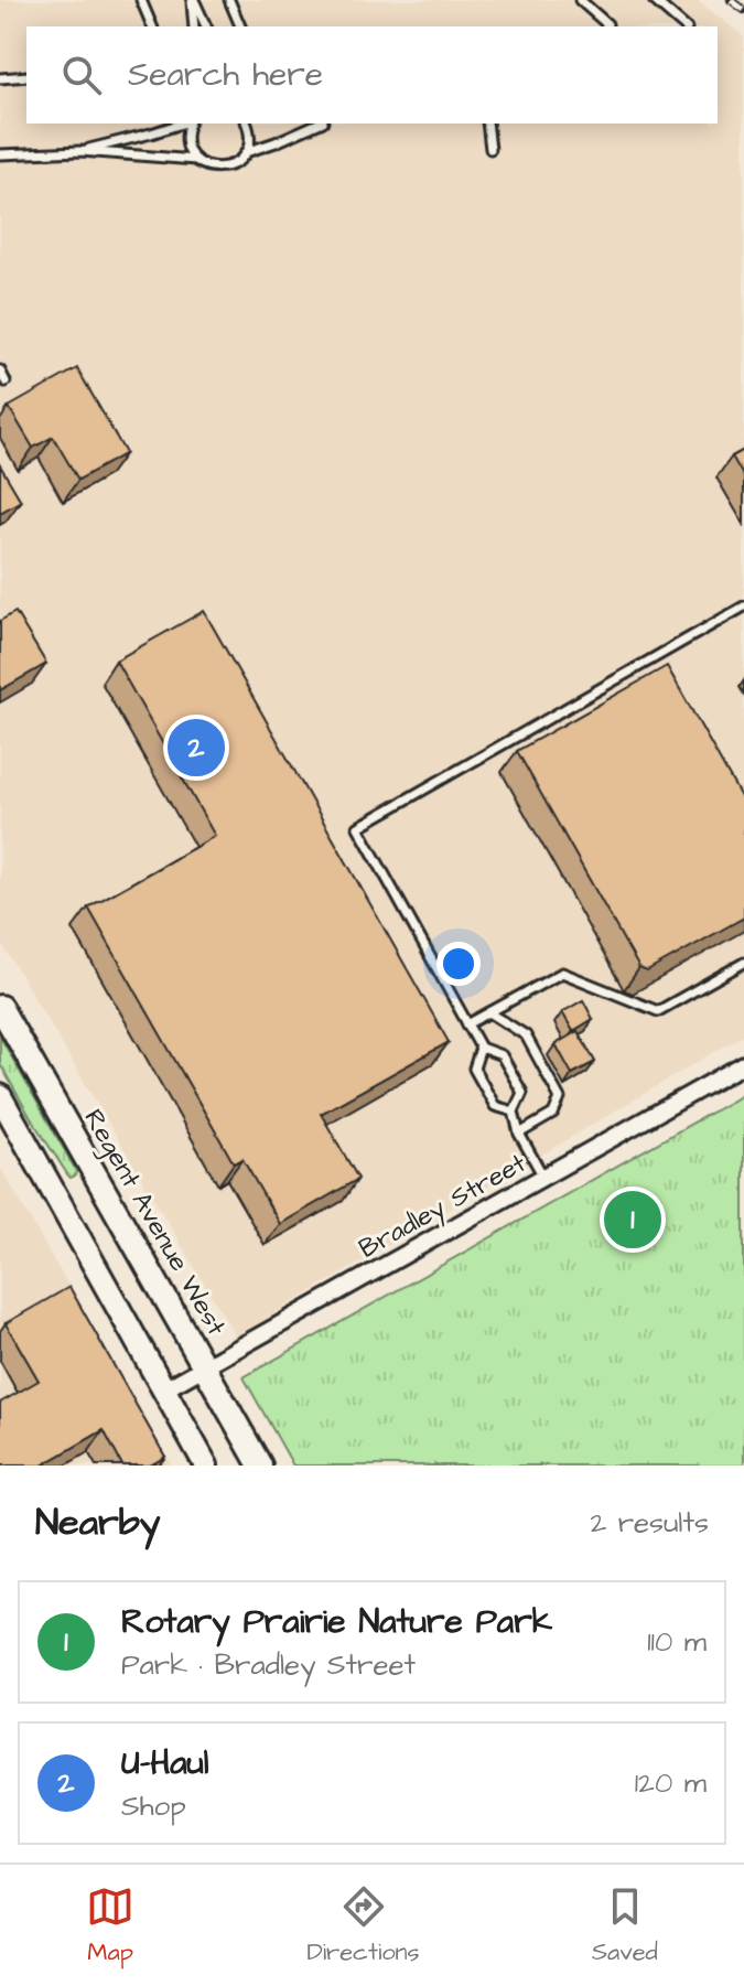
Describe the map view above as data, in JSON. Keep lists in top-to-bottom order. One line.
{"streets":{"main road":["Regent Avenue West"],"street":["Bradley Street"]},"crossings":[["Bradley Street","Regent Avenue West"]],"page":{"search":"Search here","pins":["2","1"],"heading":["Nearby","2 results"],"list":[{"mark":"1","name":"Rotary Prairie Nature Park","note":"Park · Bradley Street","value":"110 m"},{"mark":"2","name":"U-Haul","note":"Shop","value":"120 m"}],"nav":["Map","Directions","Saved"]}}
